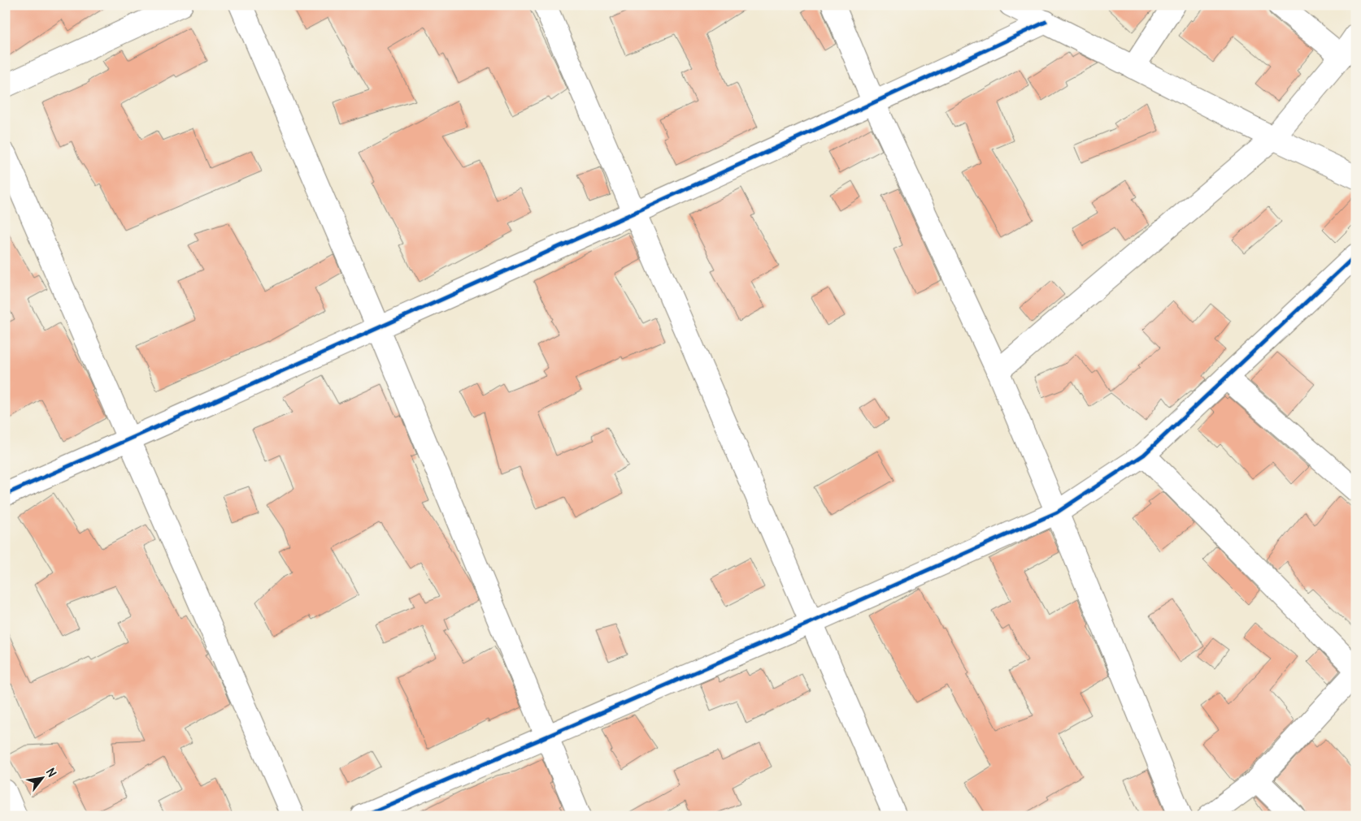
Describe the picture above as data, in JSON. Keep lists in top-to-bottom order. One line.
{"north":"top right"}
